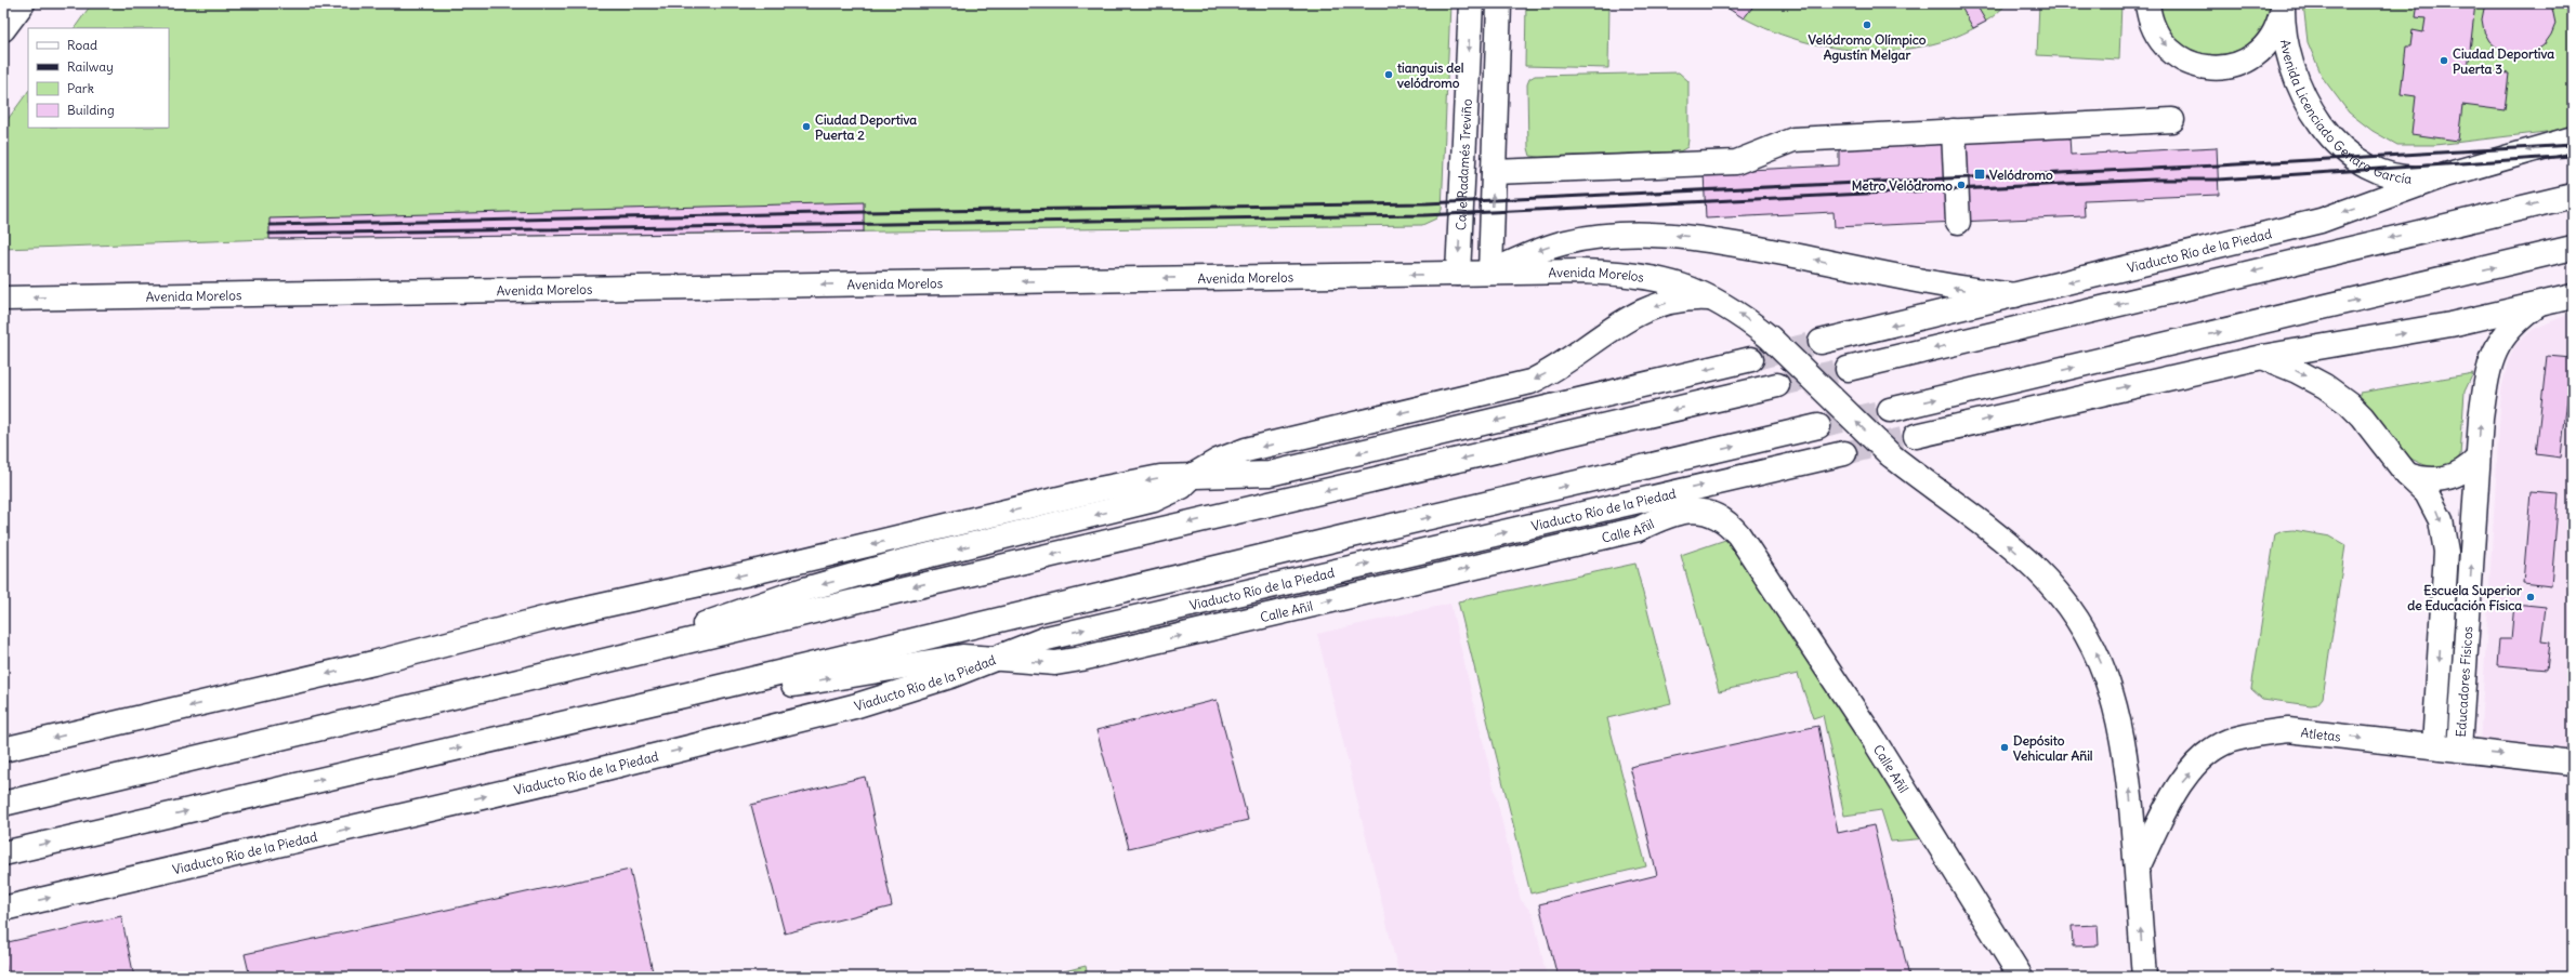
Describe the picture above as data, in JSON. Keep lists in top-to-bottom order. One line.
{"streets":{"main road":["Avenida Licenciado Genaro García","Calle Radamés Treviño","Viaducto Río de la Piedad","Avenida Morelos","Calle Añil","Educadores Físicos","Atletas"]},"crossings":[["Avenida Licenciado Genaro García","Viaducto Río de la Piedad"],["Calle Radamés Treviño","Avenida Morelos"],["Viaducto Río de la Piedad","Calle Añil"],["Avenida Morelos","Atletas"],["Educadores Físicos","Atletas"]],"one_way":["Avenida Morelos","Atletas"],"places":{"other":["Velódromo Olímpico Agustín Melgar","Ciudad Deportiva Puerta 3","tianguis del velódromo","Ciudad Deportiva Puerta 2","Metro Velódromo","Escuela Superior de Educación Física","Depósito Vehicular Añil"],"transit":["Velódromo"]},"legend":["Road","Railway","Park","Building"]}
